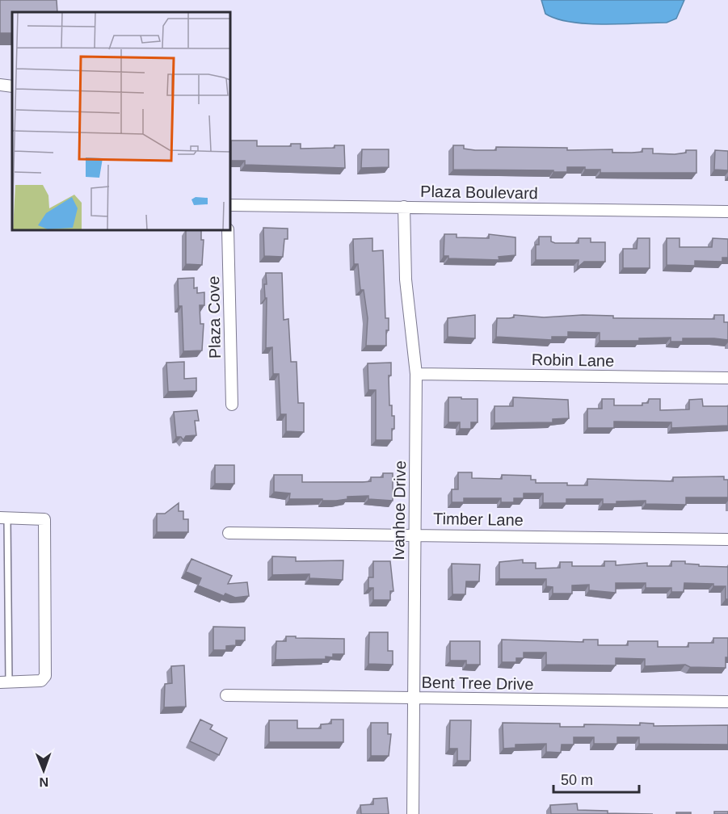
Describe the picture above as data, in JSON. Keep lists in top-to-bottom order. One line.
{"streets":{"street":["Plaza Boulevard","Plaza Cove","Robin Lane","Ivanhoe Drive","Timber Lane","Bent Tree Drive"]},"crossings":[["Plaza Boulevard","Ivanhoe Drive"],["Robin Lane","Ivanhoe Drive"],["Ivanhoe Drive","Timber Lane"],["Ivanhoe Drive","Bent Tree Drive"]],"scale_bar":"50 m","north":"bottom"}
